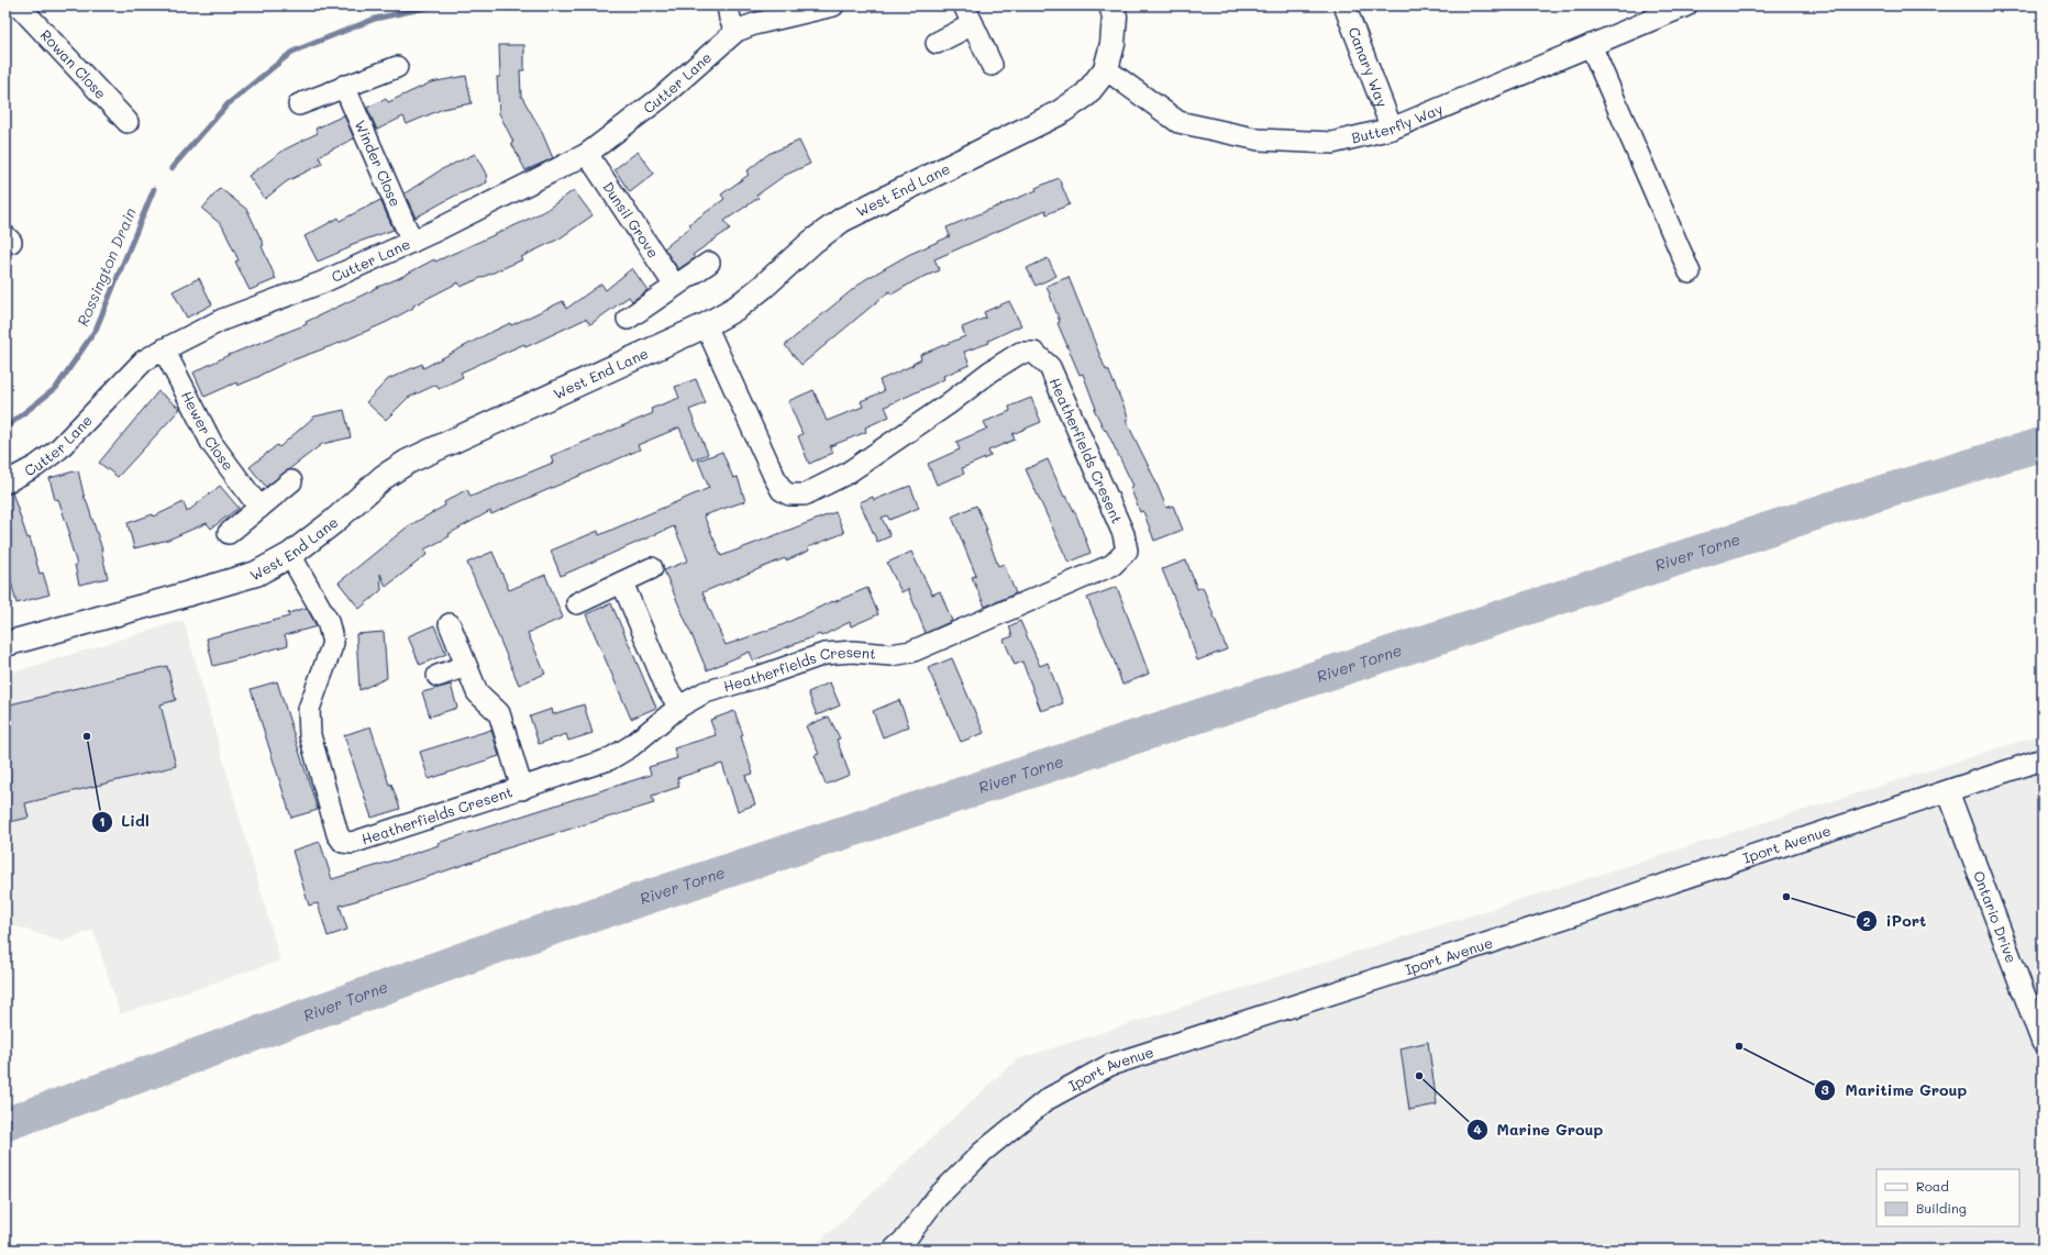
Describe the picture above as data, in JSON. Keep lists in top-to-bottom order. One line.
{"streets":{"street":["Rowan Close","Canary Way","Cutter Lane","Butterfly Way","Winder Close","West End Lane","Dunsil Grove","Hewer Close","Heatherfields Cresent","Iport Avenue","Ontario Drive"]},"crossings":[["Canary Way","Butterfly Way"],["Cutter Lane","Winder Close"],["Cutter Lane","Dunsil Grove"],["Cutter Lane","Hewer Close"],["Butterfly Way","West End Lane"],["West End Lane","Heatherfields Cresent"],["Iport Avenue","Ontario Drive"]],"water":["Rossington Drain","River Torne"],"places":["Lidl","iPort","Maritime Group","Marine Group"],"legend":["Road","Building"]}
